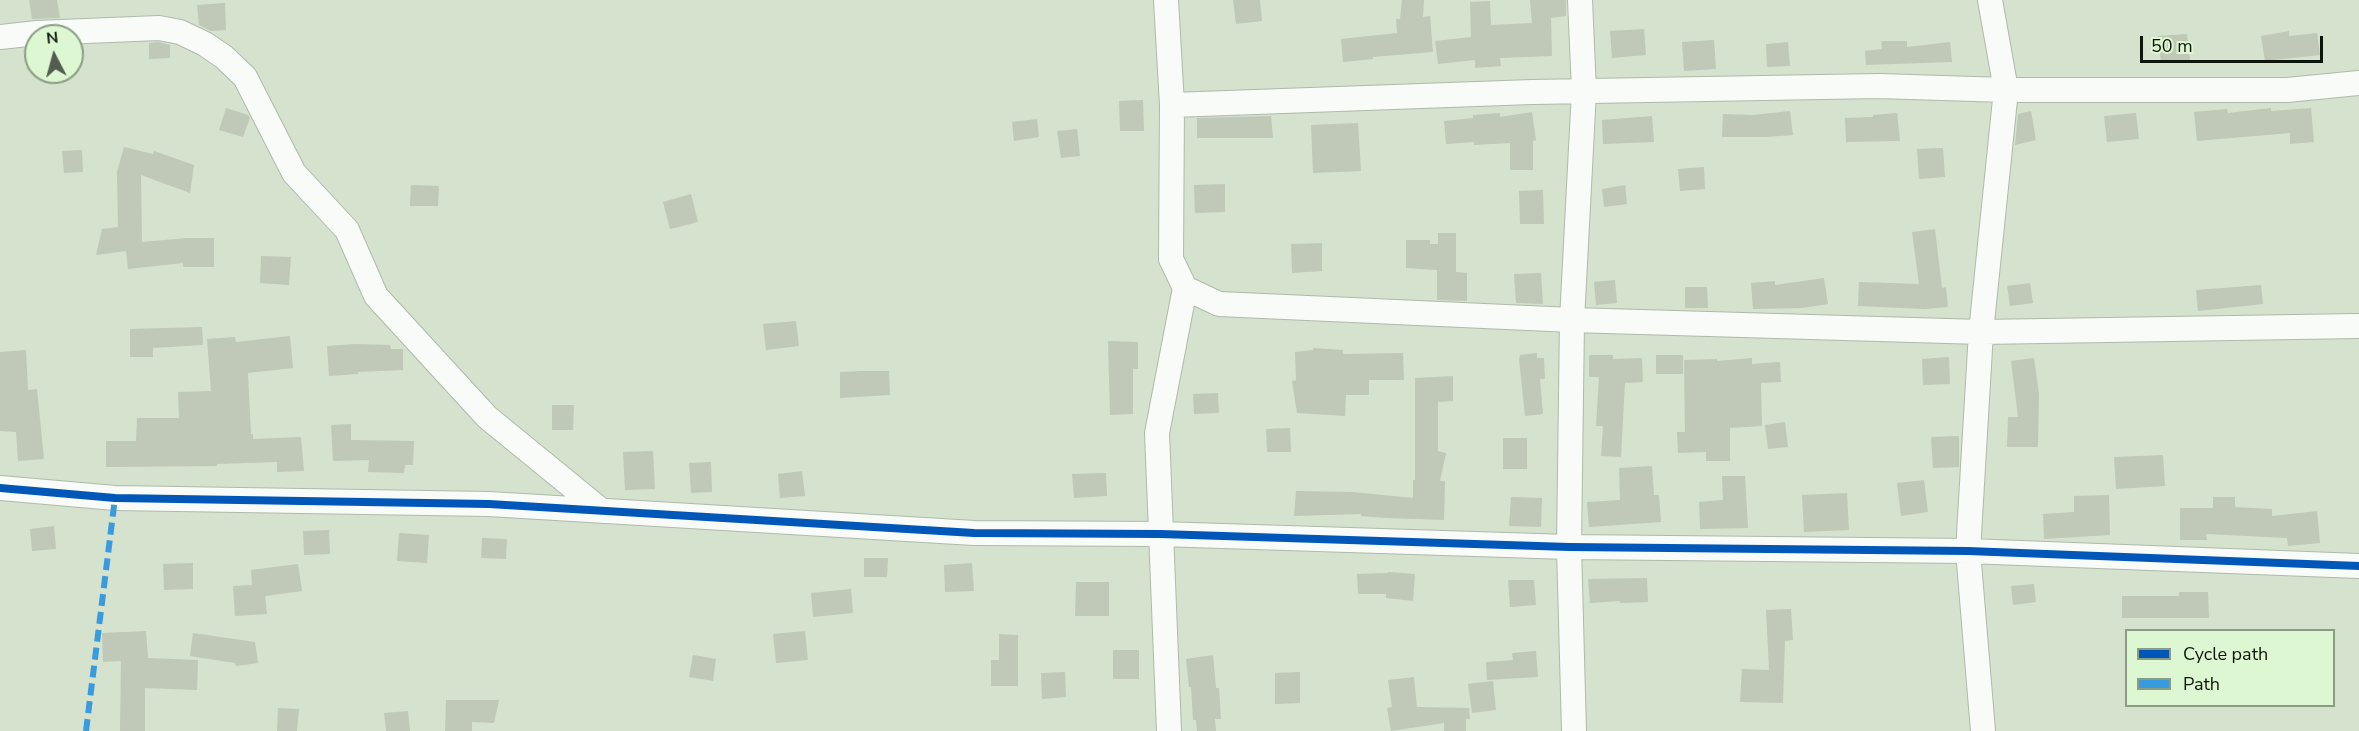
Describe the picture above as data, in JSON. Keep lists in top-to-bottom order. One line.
{"legend":["Cycle path","Path"],"scale_bar":"50 m","north":"top"}
